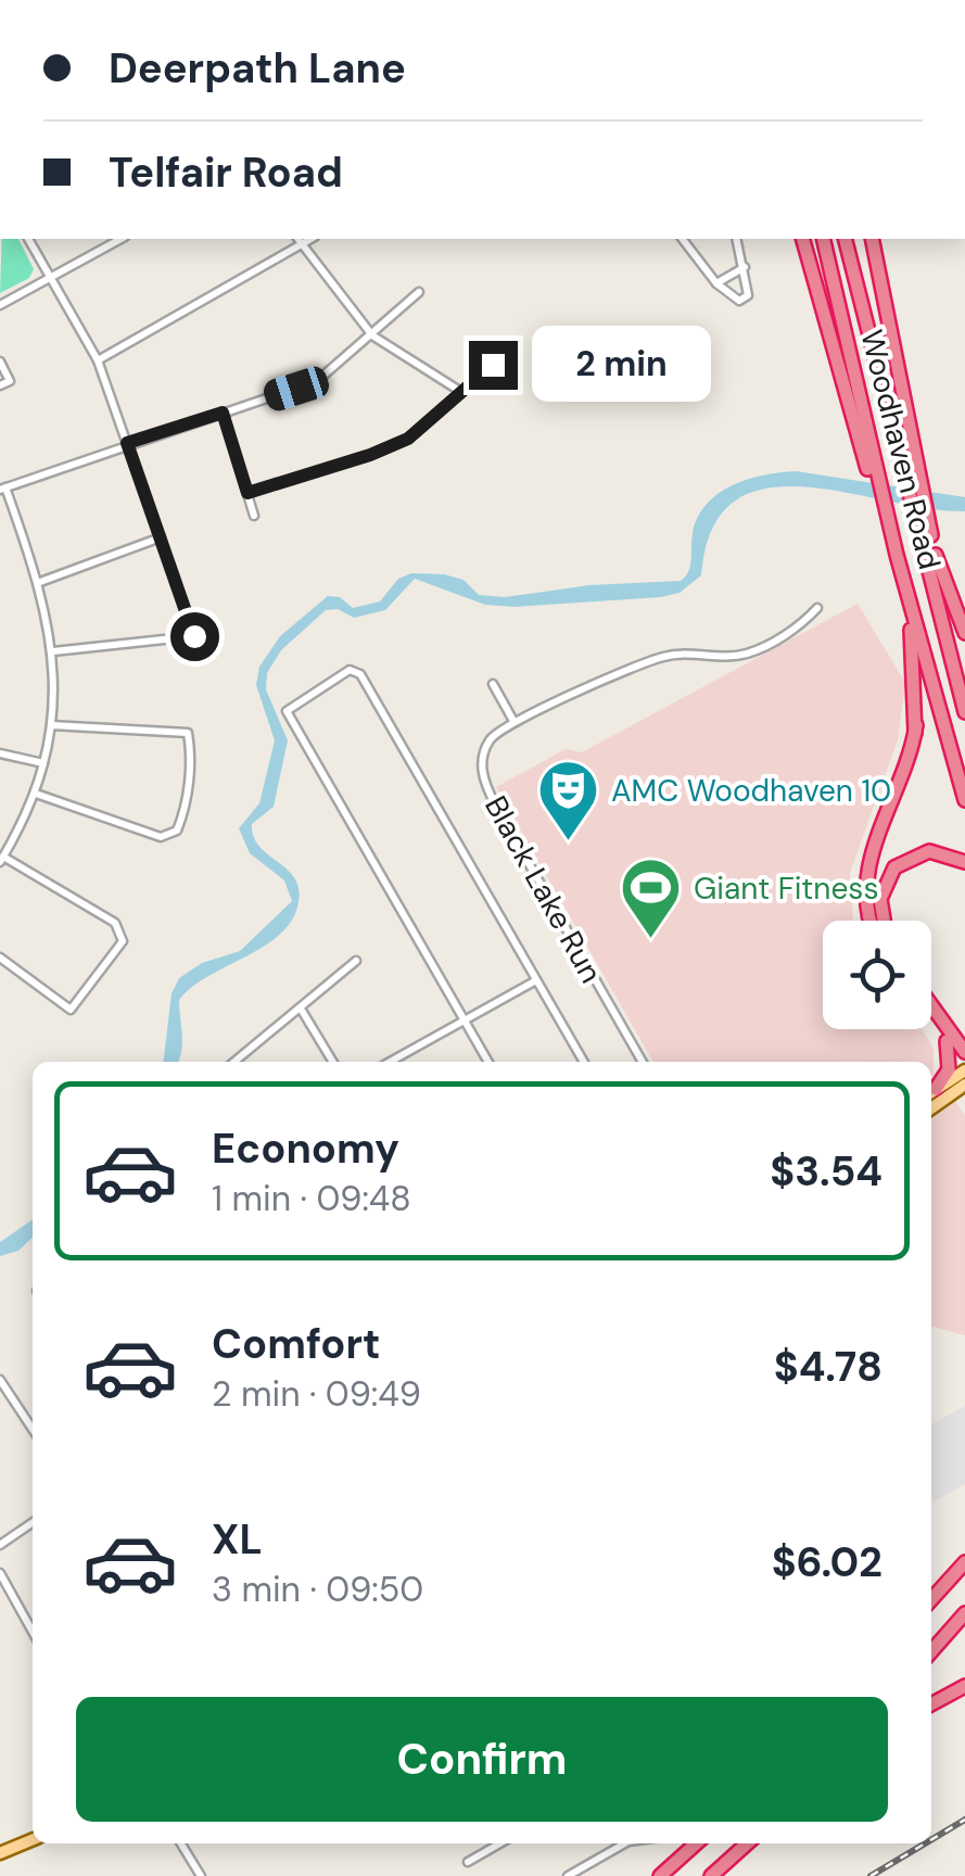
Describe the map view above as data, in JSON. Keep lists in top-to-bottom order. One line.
{"streets":{"highway":["Woodhaven Road"],"street":["Black Lake Run"]},"places":{"theatre":["AMC Woodhaven 10"],"sports":["Giant Fitness"]},"page":{"banner":["Deerpath Lane","Telfair Road"],"bubble":"2 min","list":[{"name":"Economy","note":"1 min · 09:48","value":"$3.54"},{"name":"Comfort","note":"2 min · 09:49","value":"$4.78"},{"name":"XL","note":"3 min · 09:50","value":"$6.02"}],"buttons":"Confirm"}}
